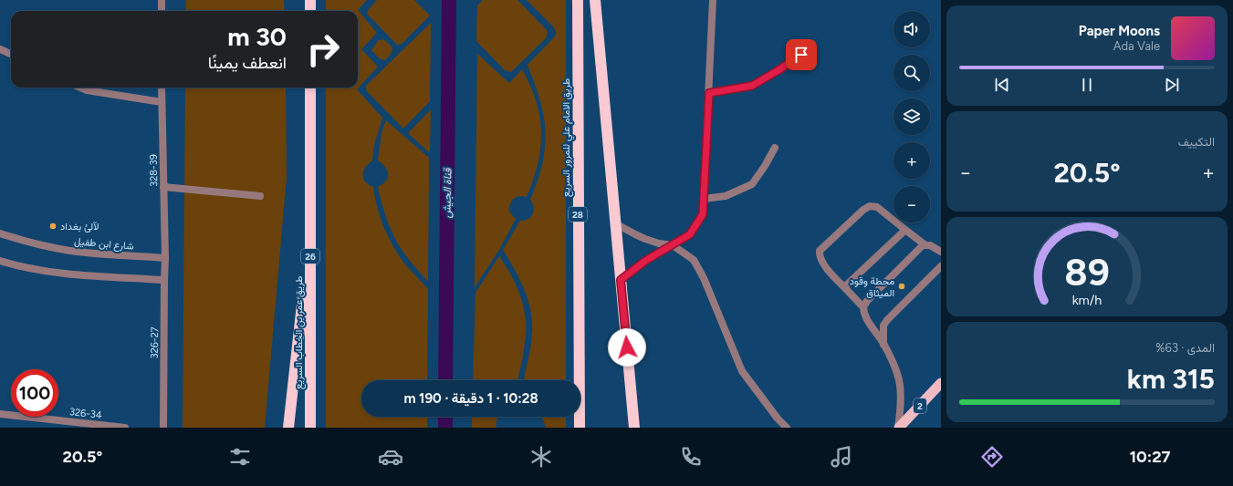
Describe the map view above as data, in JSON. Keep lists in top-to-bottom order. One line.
{"streets":{"highway":["طريق الامام علي للمرور السريع","28","26","طريق عمر بن الخطاب السريع","2"],"street":["328-39","شارع ابن طفيل","326-27","326-34"]},"crossings":[["328-39","شارع ابن طفيل"],["328-39","326-27"],["شارع ابن طفيل","326-27"]],"water":["قناة الجيش"],"places":["لآلئ بغداد","محطة وقود الميثاق"],"page":{"map_buttons":["+","−"],"turn":["30 m","انعطف يمينًا"],"song":["Paper Moons","Ada Vale"],"tile":["التكييف",["المدى · 63%","315 km"]],"heat":["−","20.5°","+"],"limit":"100","trip":"10:28 · 1 دقيقة · 190 m","tabs":["10:27","20.5°"],"gauge":["89","km/h"]}}
